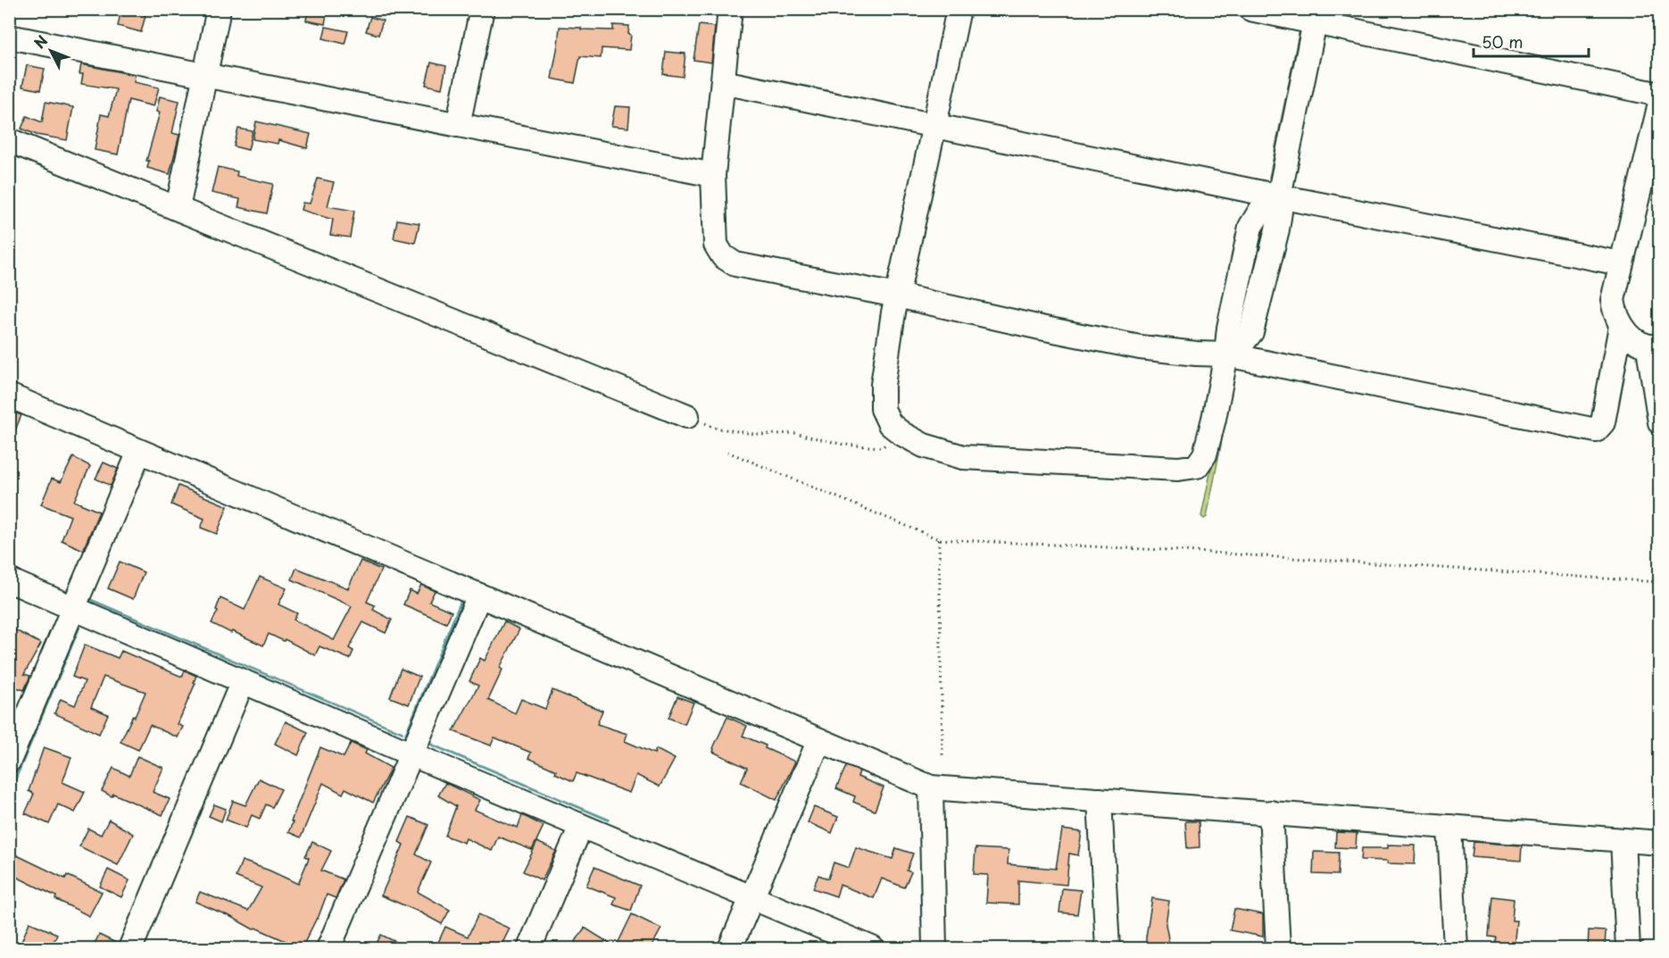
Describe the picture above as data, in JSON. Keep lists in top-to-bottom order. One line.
{"scale_bar":"50 m","north":"top left"}
